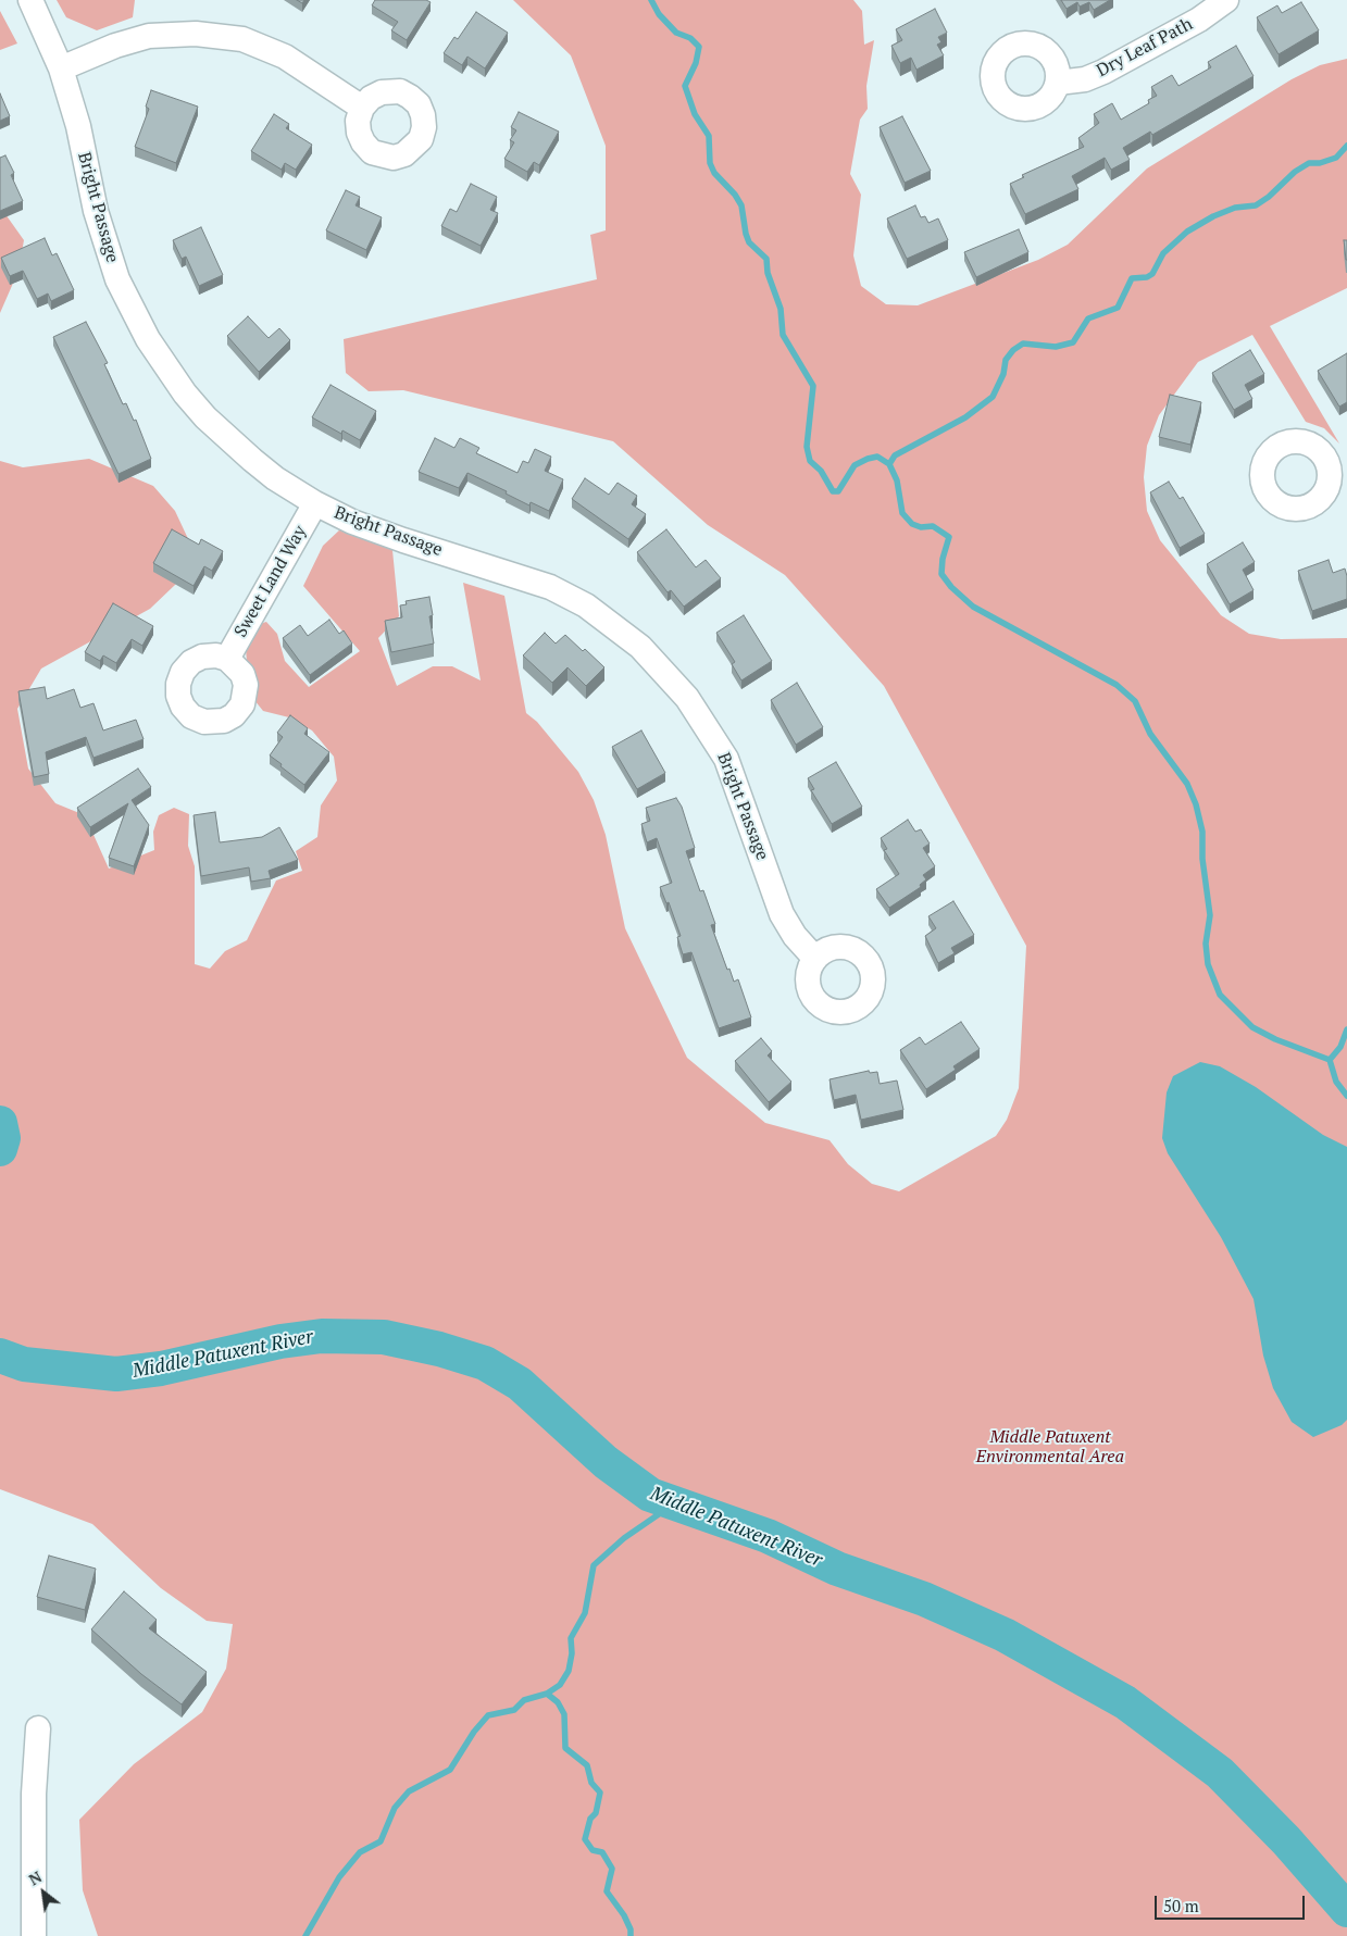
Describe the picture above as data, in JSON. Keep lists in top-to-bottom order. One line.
{"streets":{"street":["Dry Leaf Path","Bright Passage","Sweet Land Way"]},"crossings":[["Bright Passage","Sweet Land Way"]],"water":["Middle Patuxent River"],"parks":["Middle Patuxent Environmental Area"],"scale_bar":"50 m","north":"top left"}
